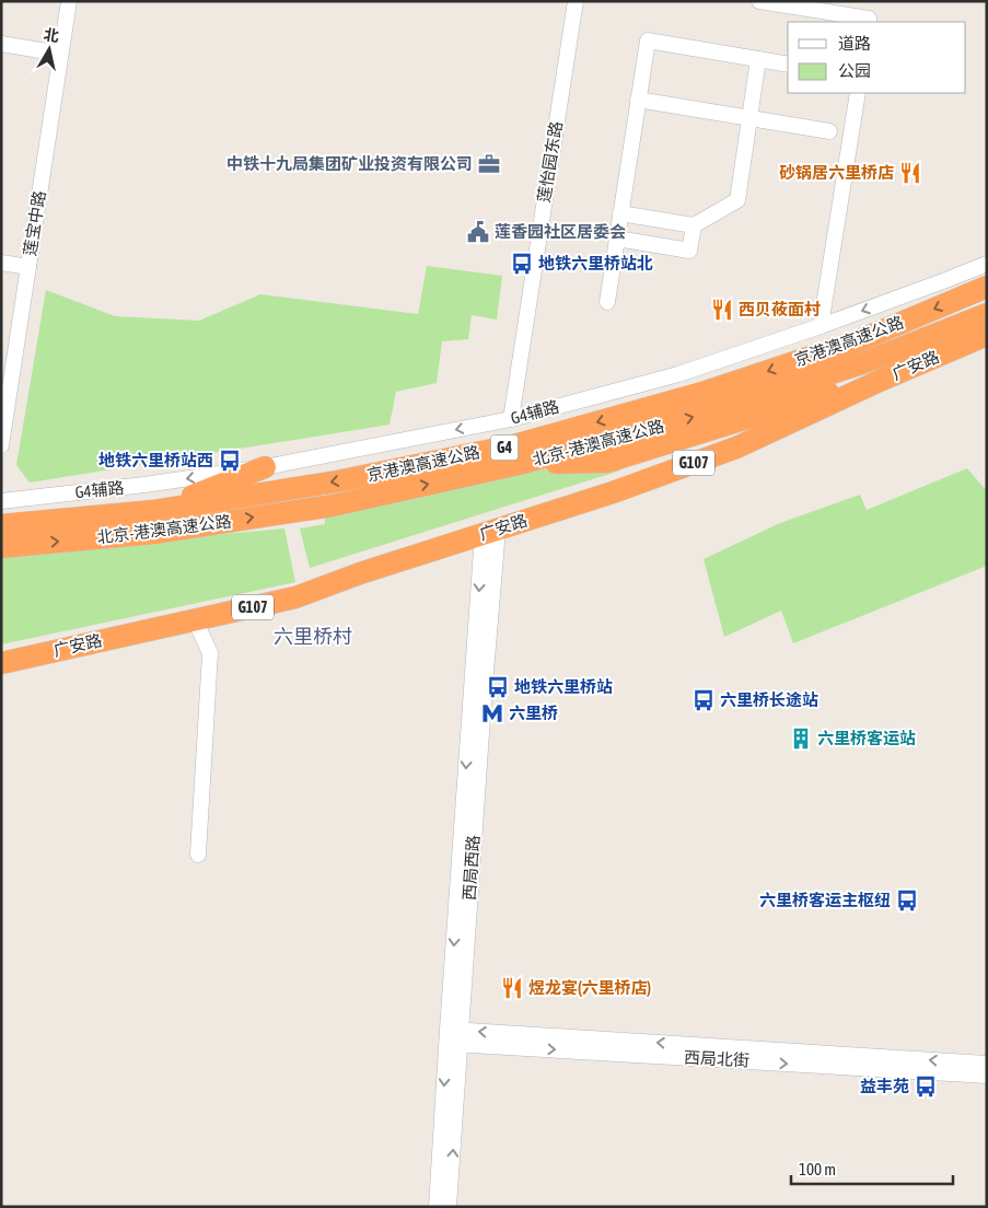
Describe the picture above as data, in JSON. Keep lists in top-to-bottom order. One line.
{"streets":{"highway":["京港澳高速公路","广安路","北京-港澳高速公路","G4","G107"],"street":["莲怡园东路","莲宝中路","G4辅路","西局西路","西局北街"]},"crossings":[["莲怡园东路","G4辅路"],["广安路","西局西路"],["西局西路","西局北街"]],"one_way":["G4辅路"],"districts":["六里桥村"],"places":{"office":["中铁十九局集团矿业投资有限公司"],"restaurant":["砂锅居六里桥店","西贝莜面村","煜龙宴(六里桥店)"],"public building":["莲香园社区居委会"],"bus stop":["地铁六里桥站北","地铁六里桥站西","地铁六里桥站","六里桥长途站","六里桥客运主枢纽","益丰苑"],"metro station":["六里桥"],"building":["六里桥客运站"]},"legend":["道路","公园"],"scale_bar":"100 m","north":"top"}
